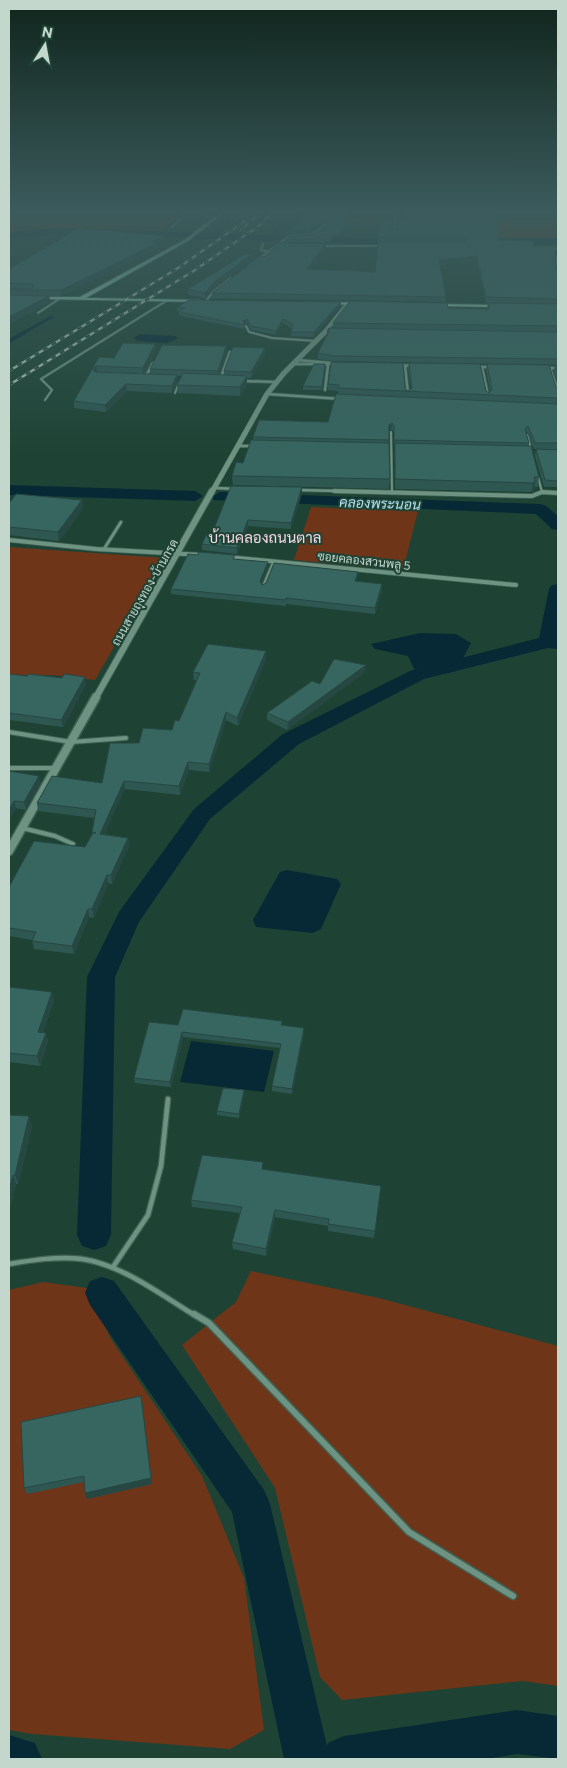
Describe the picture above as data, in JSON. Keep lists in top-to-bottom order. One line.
{"streets":{"street":["ซอยคลองสวนพลู 5","ถนนสายถุงทอง-บ้านกรด"]},"districts":["บ้านคลองถนนตาล"],"water":["คลองพระนอน"],"north":"top"}
